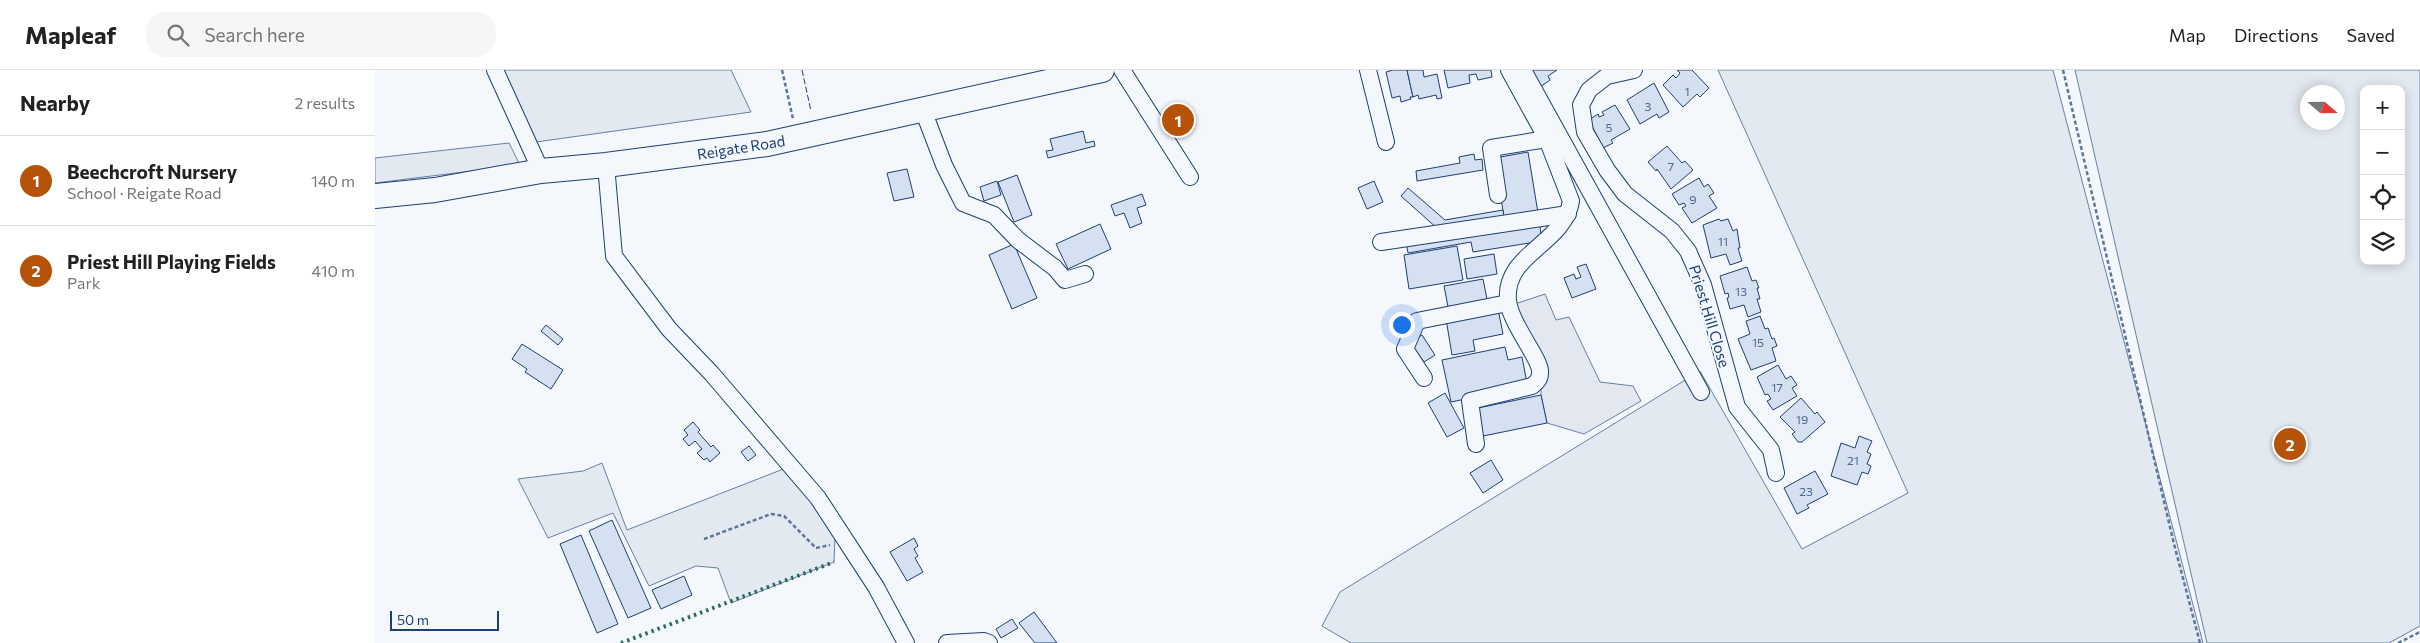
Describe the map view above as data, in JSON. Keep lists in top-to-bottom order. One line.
{"streets":{"highway":["Reigate Road"],"street":["Priest Hill Close"]},"house_numbers":["1","3","5","7","9","11","13","15","17","19","21","23"],"scale_bar":"50 m","north":"right","page":{"header":"Mapleaf","search":"Search here","nav":["Map","Directions","Saved"],"heading":["Nearby","2 results"],"map_buttons":["+","−"],"pins":["1","2"],"list":[{"mark":"1","name":"Beechcroft Nursery","note":"School · Reigate Road","value":"140 m"},{"mark":"2","name":"Priest Hill Playing Fields","note":"Park","value":"410 m"}],"scale":"50 m"}}
